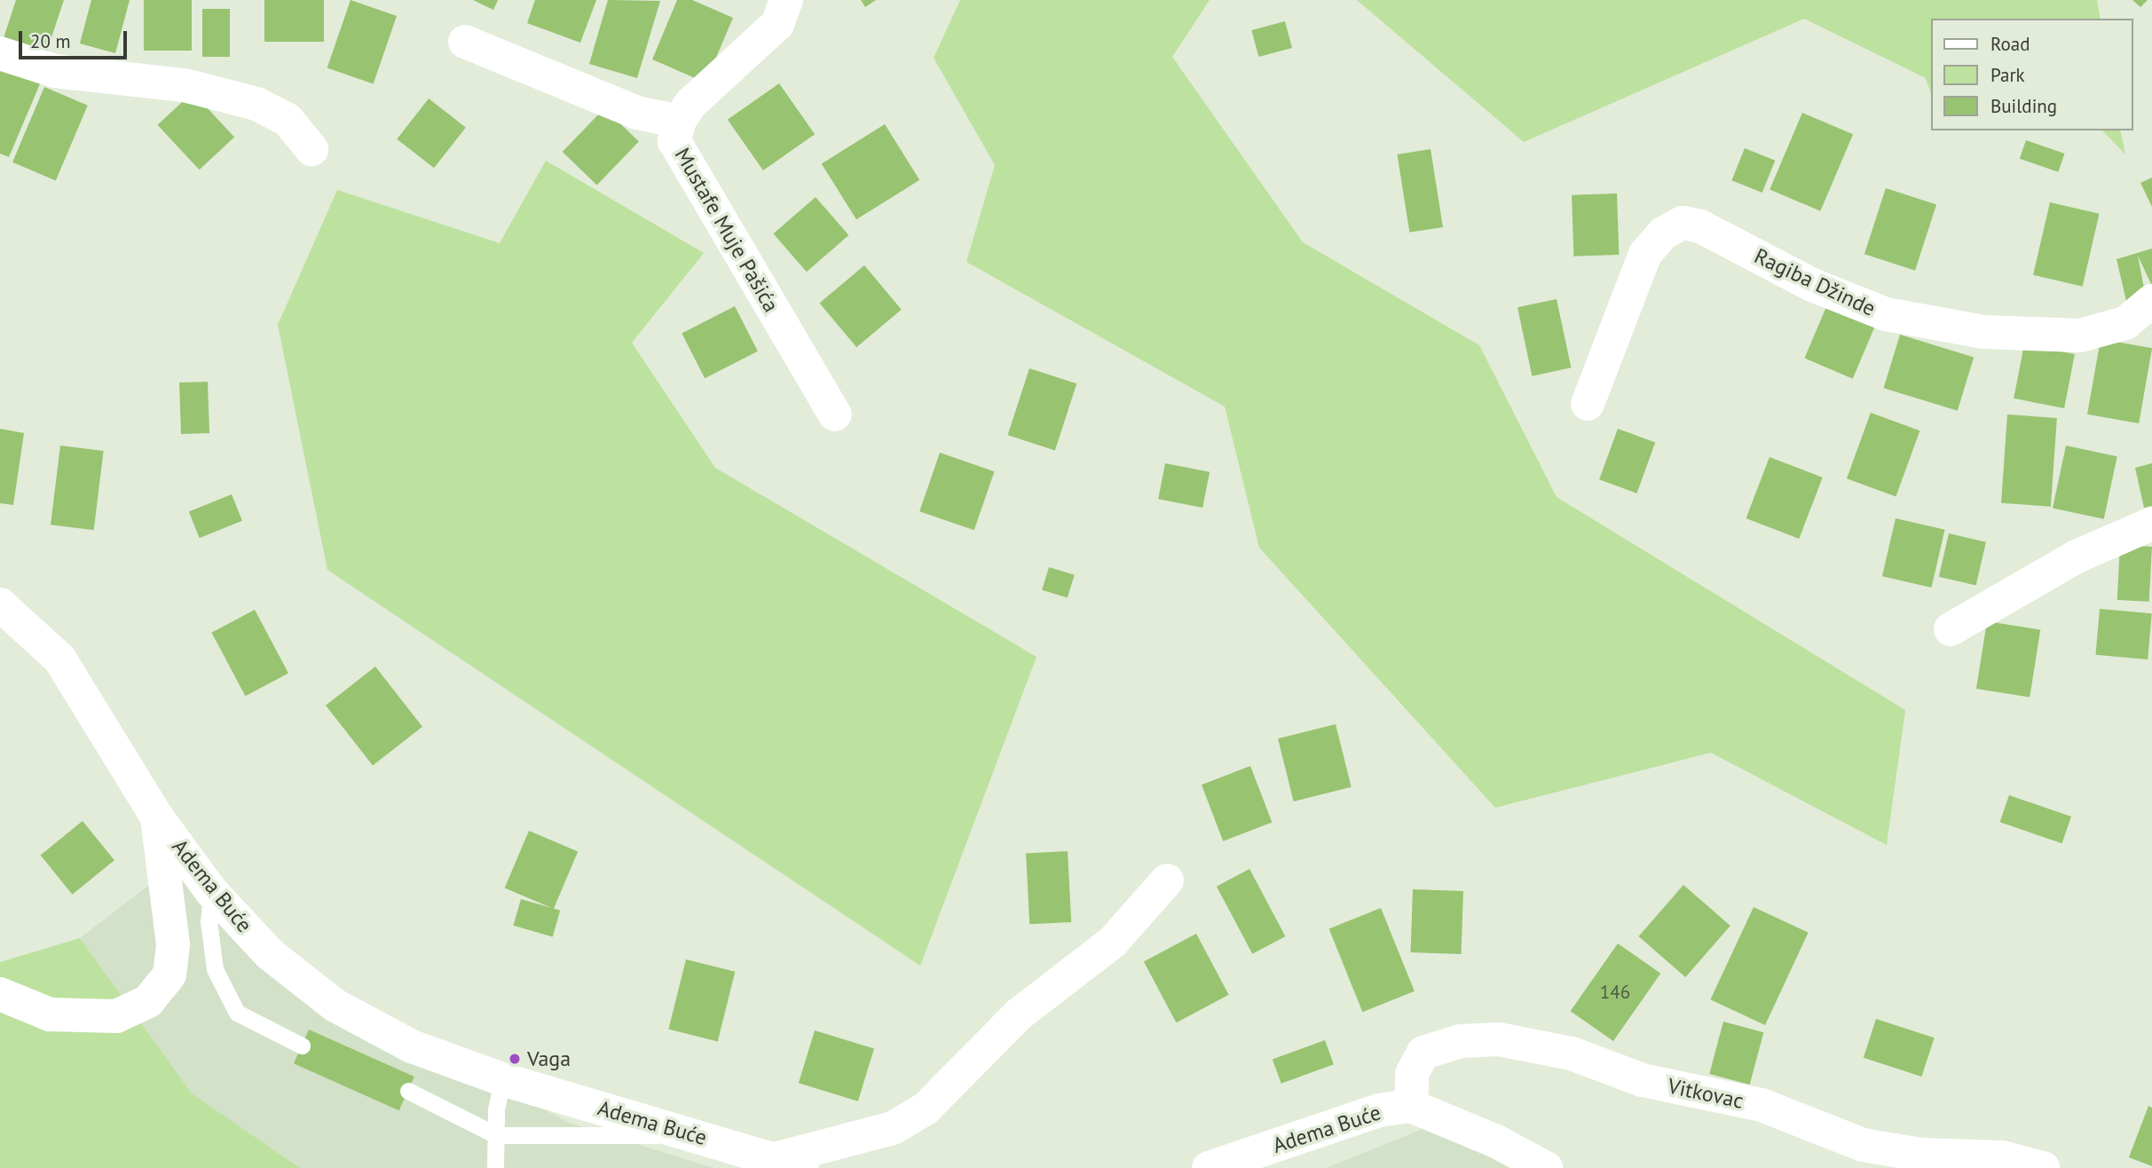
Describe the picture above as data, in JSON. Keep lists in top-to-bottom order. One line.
{"streets":{"street":["Mustafe Muje Pašića","Ragiba Džinde","Adema Buće","Vitkovac"]},"crossings":[["Adema Buće","Vitkovac"]],"places":["Vaga"],"house_numbers":["146"],"legend":["Road","Park","Building"],"scale_bar":"20 m"}
